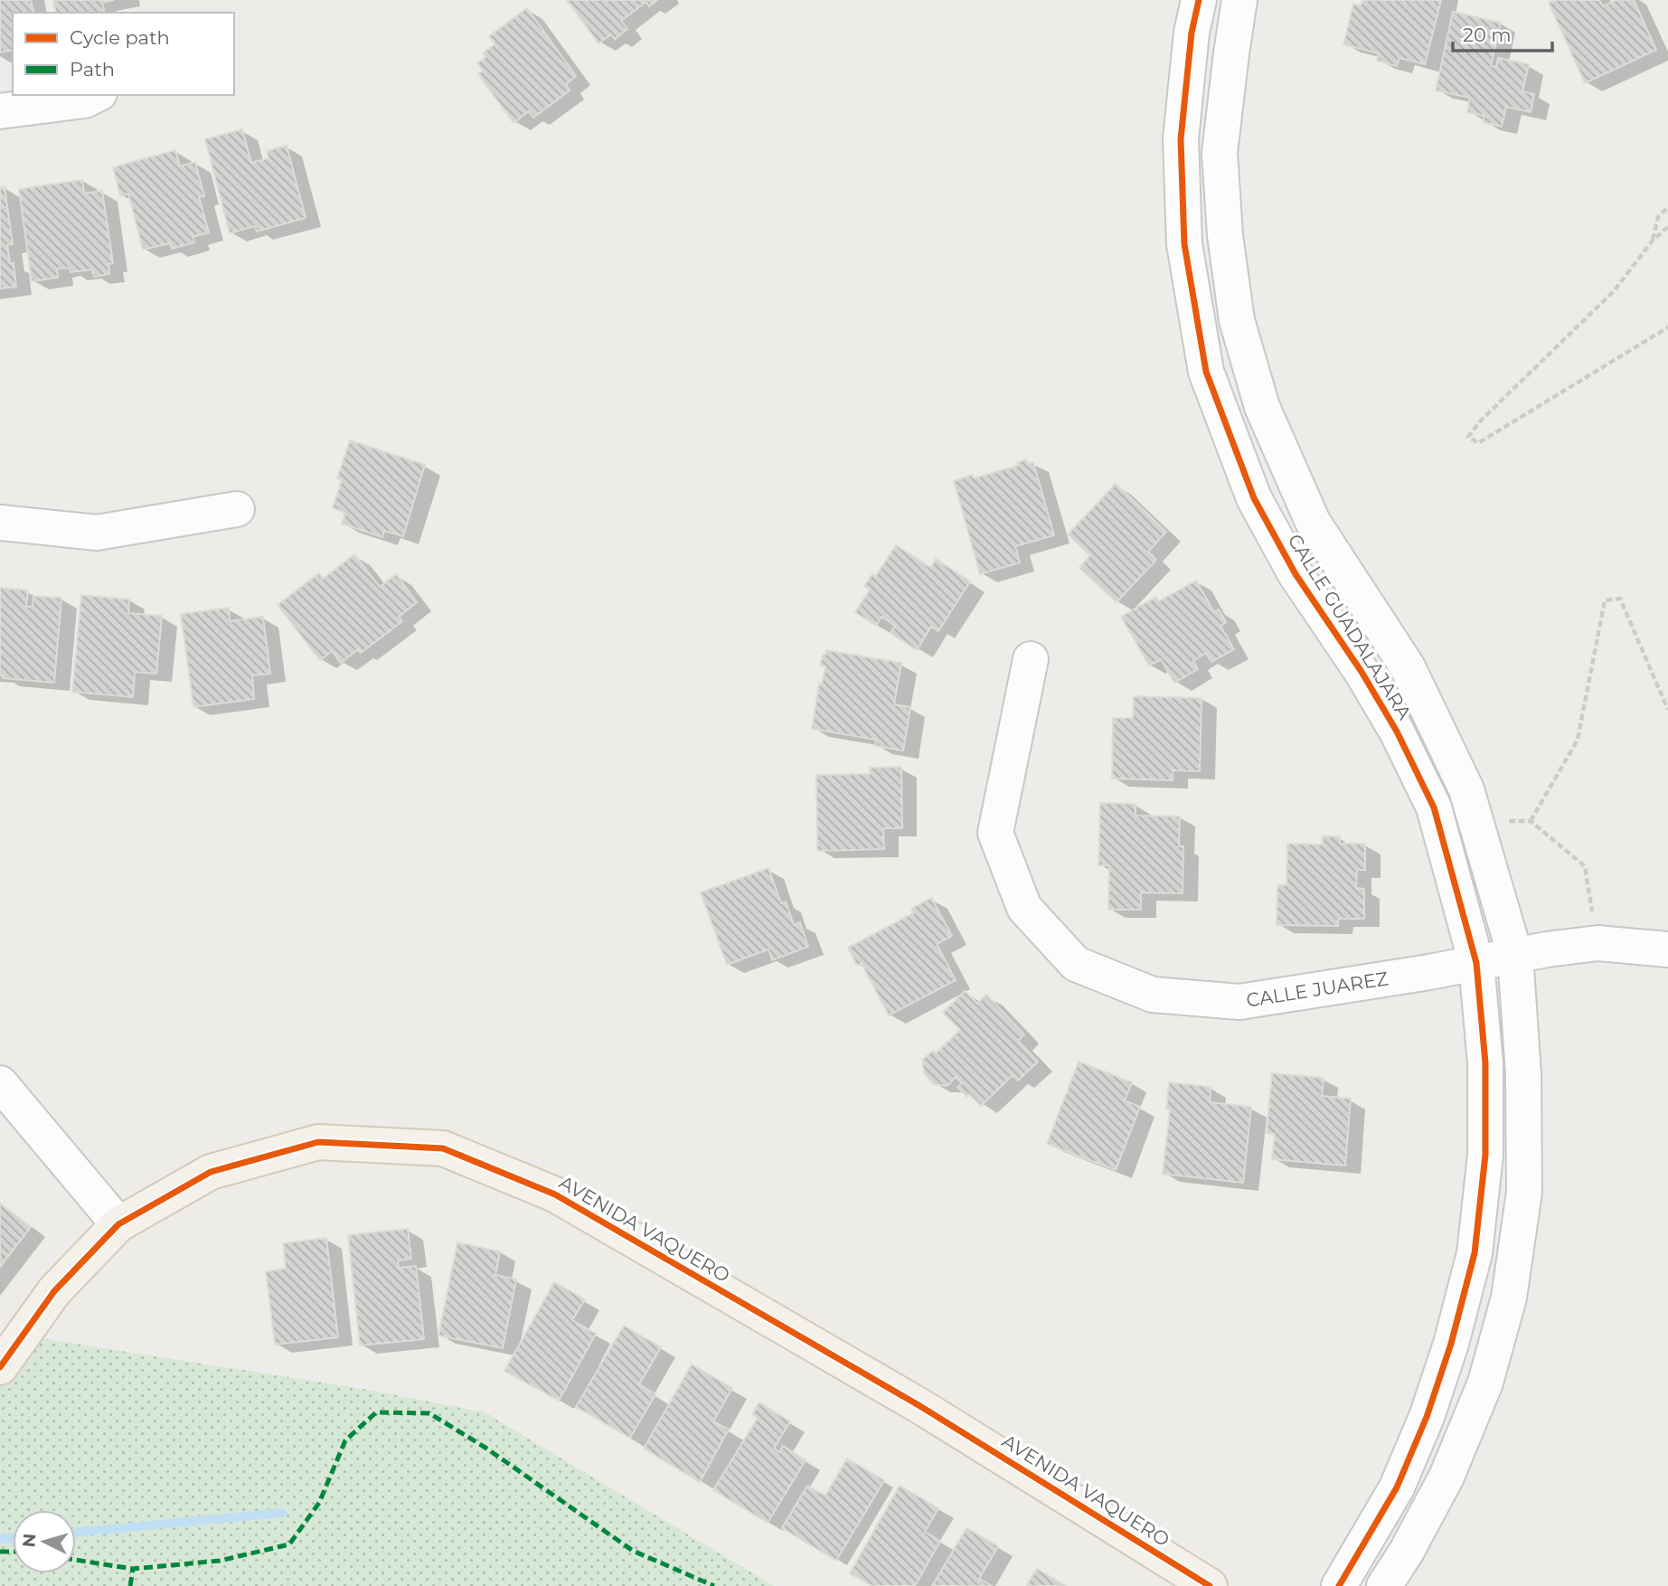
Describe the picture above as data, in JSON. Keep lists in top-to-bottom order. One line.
{"streets":{"main road":["AVENIDA VAQUERO"],"street":["CALLE GUADALAJARA","CALLE JUAREZ"]},"crossings":[["CALLE GUADALAJARA","CALLE JUAREZ"]],"legend":["Cycle path","Path"],"scale_bar":"20 m","north":"left"}
